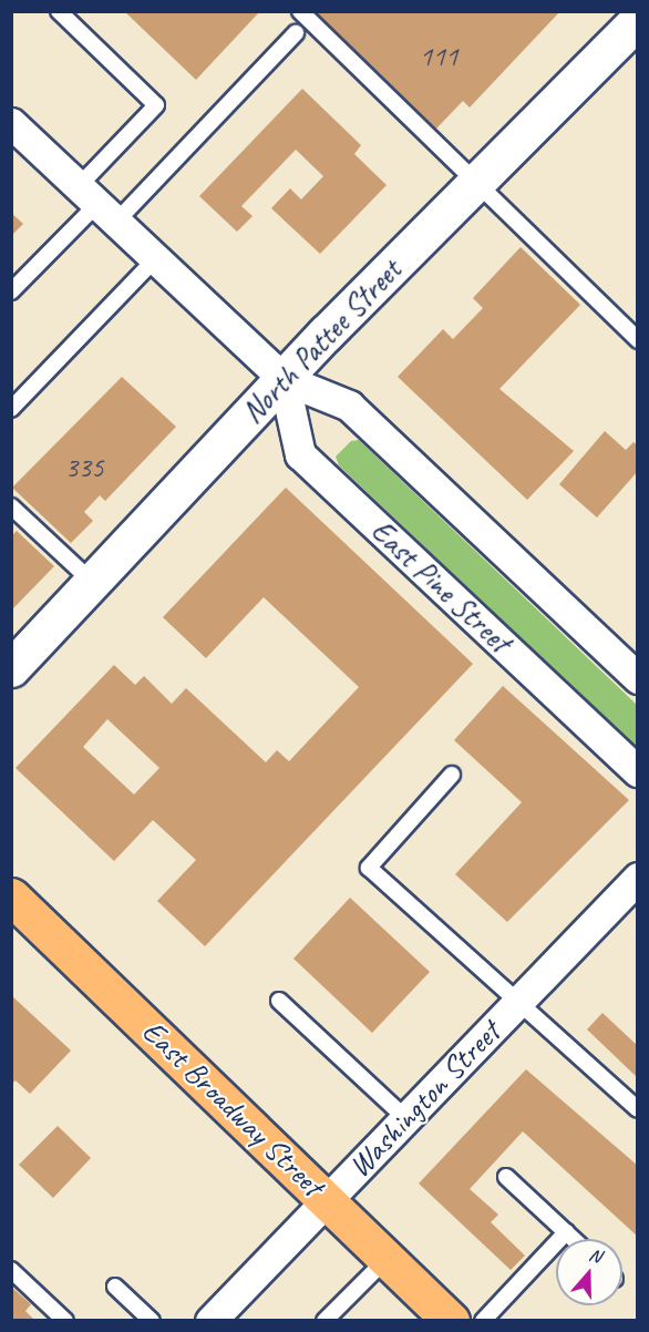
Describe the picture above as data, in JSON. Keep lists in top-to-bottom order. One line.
{"streets":{"main road":["East Broadway Street"],"street":["North Pattee Street","East Pine Street","Washington Street"]},"crossings":[["North Pattee Street","East Pine Street"],["Washington Street","East Broadway Street"]],"house_numbers":["111","335"],"north":"top"}
